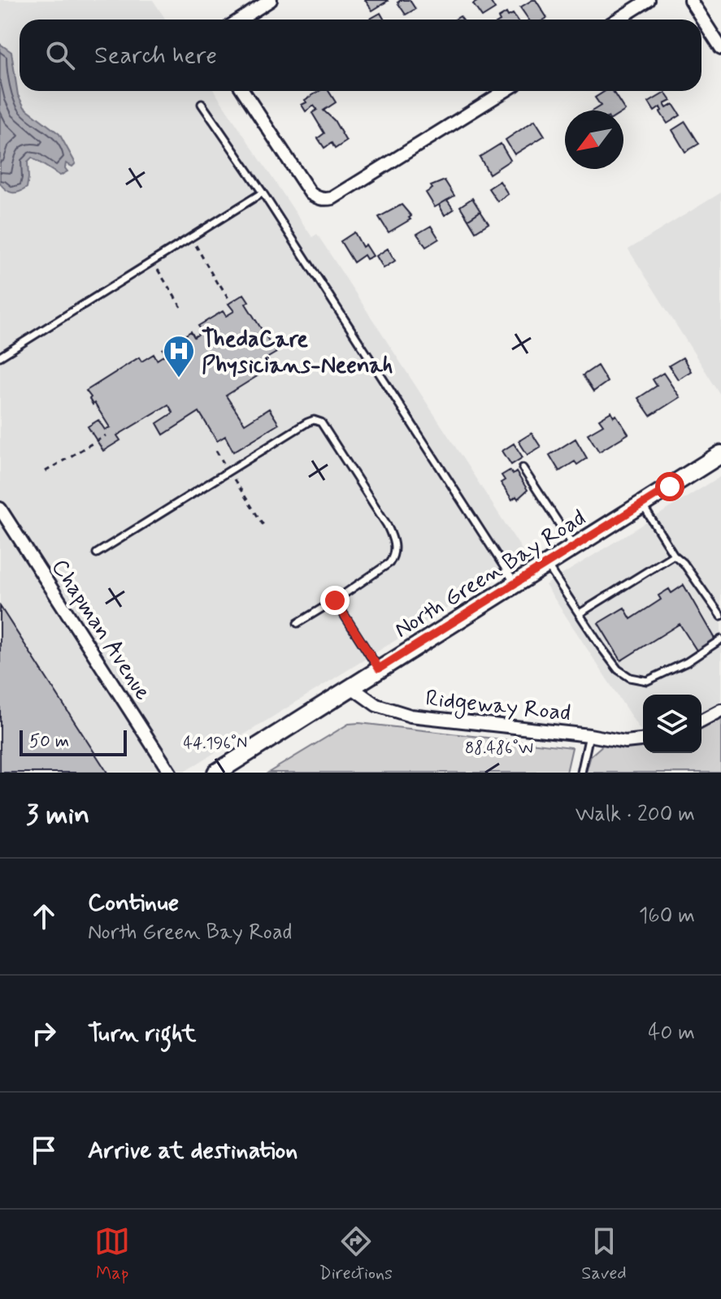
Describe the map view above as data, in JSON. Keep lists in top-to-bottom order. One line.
{"streets":{"main road":["North Green Bay Road"],"street":["Chapman Avenue","Ridgeway Road"]},"crossings":[["North Green Bay Road","Ridgeway Road"]],"places":{"hospital":["ThedaCare Physicians-Neenah"]},"scale_bar":"50 m","north":"bottom left","page":{"search":"Search here","scale":"50 m","heading":["3 min","Walk · 200 m"],"list":[["Continue","North Green Bay Road","160 m"],["Turn right","40 m"],"Arrive at destination"],"nav":["Map","Directions","Saved"]},"coordinates":["44.196°N","88.486°W"]}
